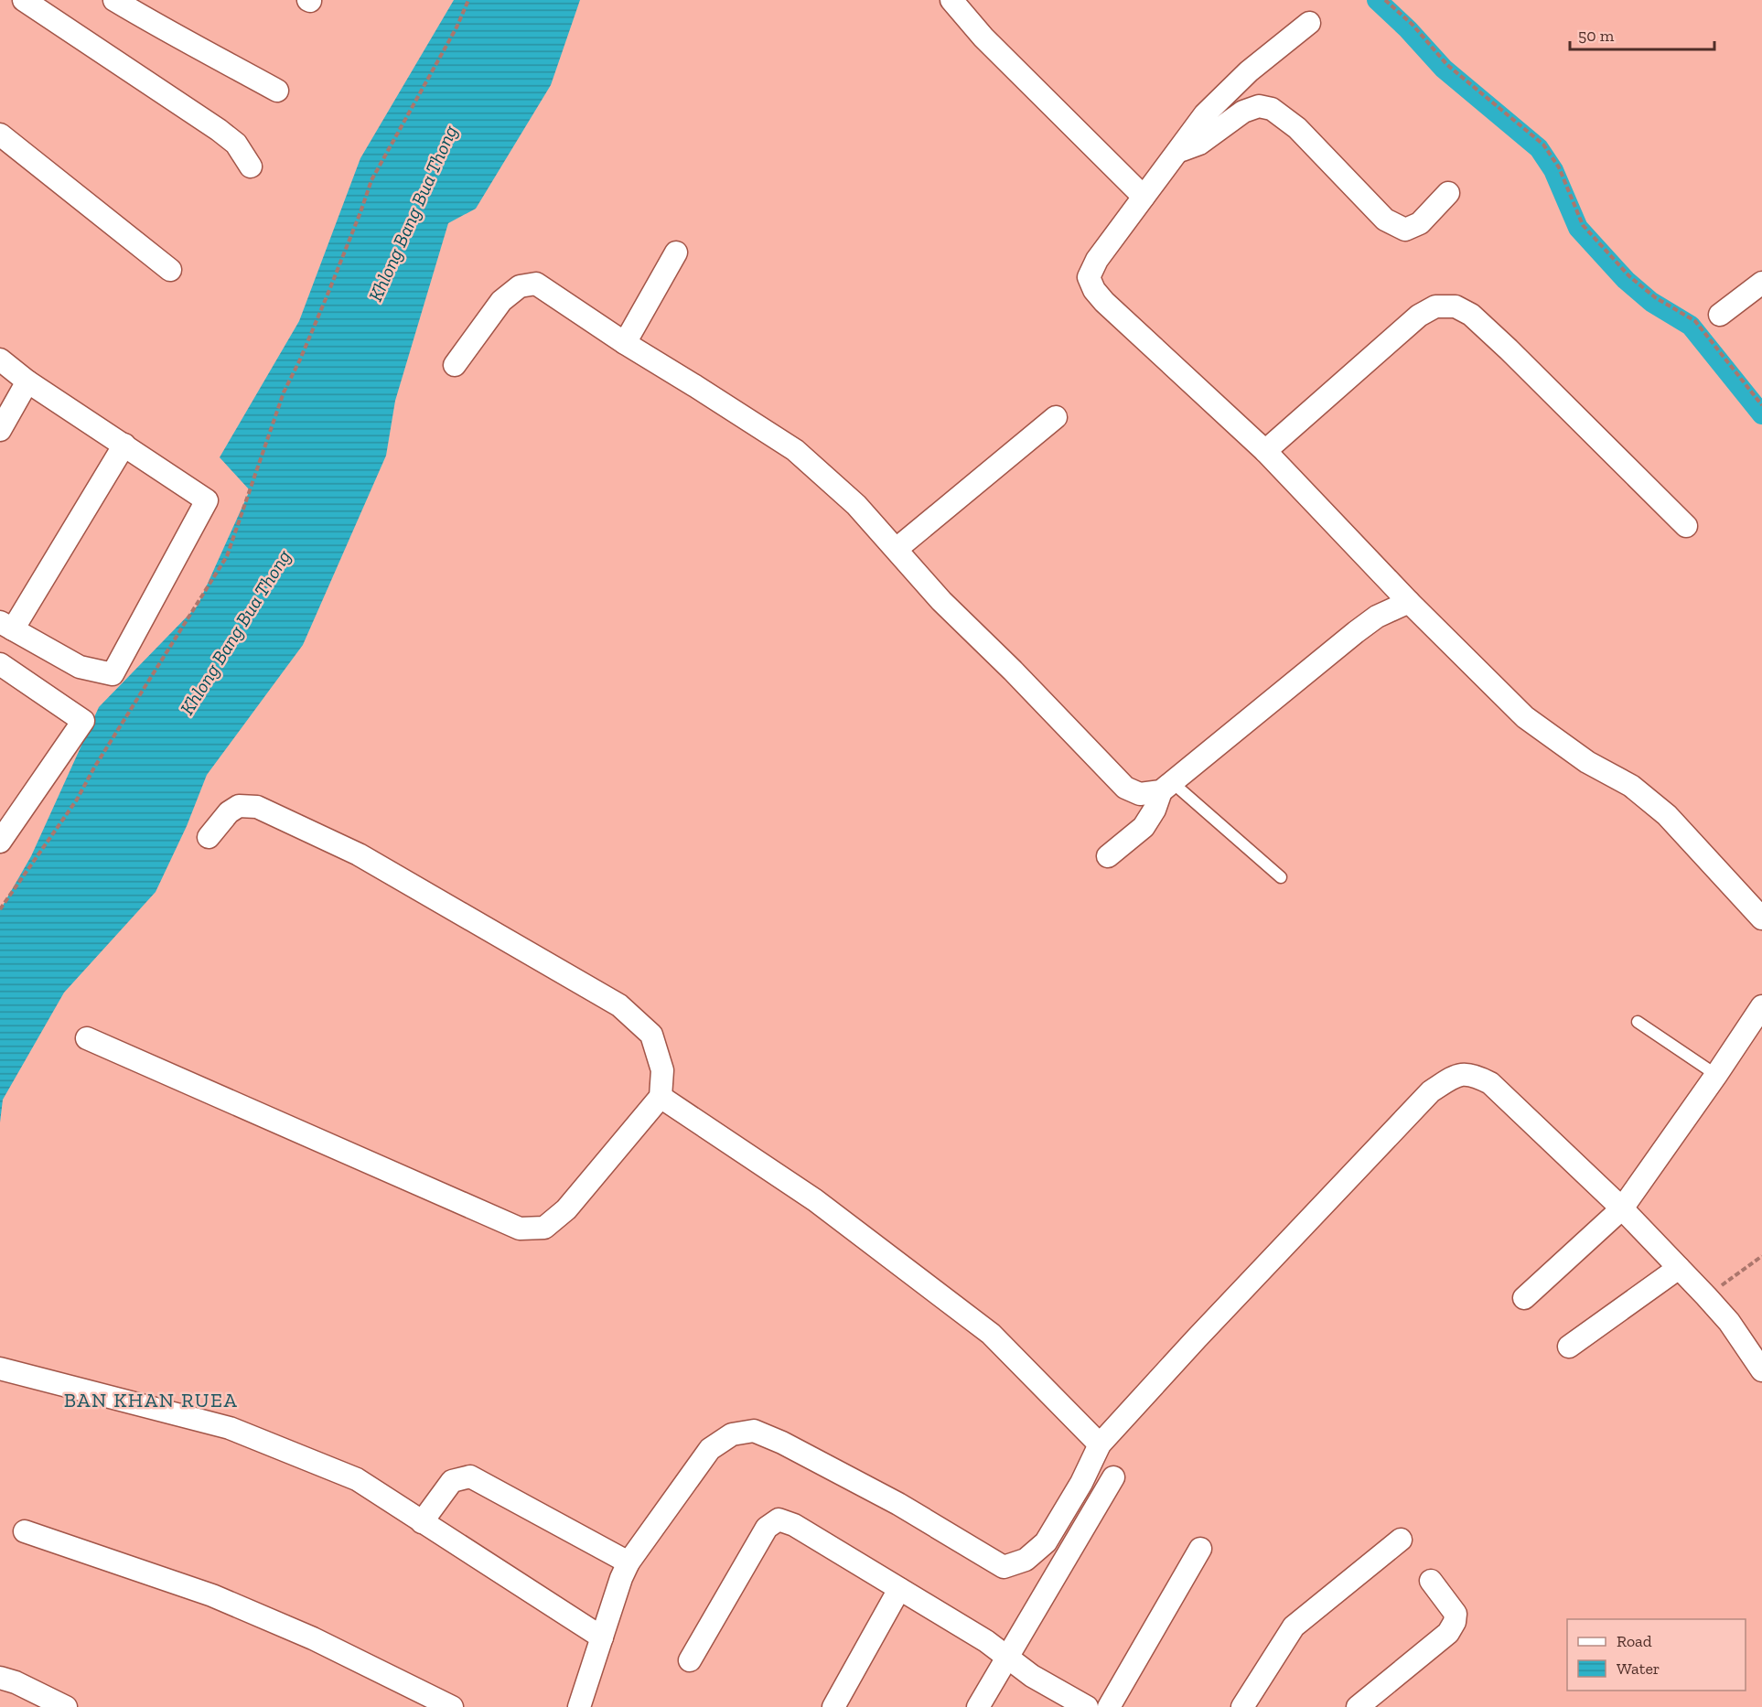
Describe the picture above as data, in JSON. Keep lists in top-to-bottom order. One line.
{"districts":["BAN KHAN RUEA"],"water":["Khlong Bang Bua Thong"],"legend":["Road","Water"],"scale_bar":"50 m"}
